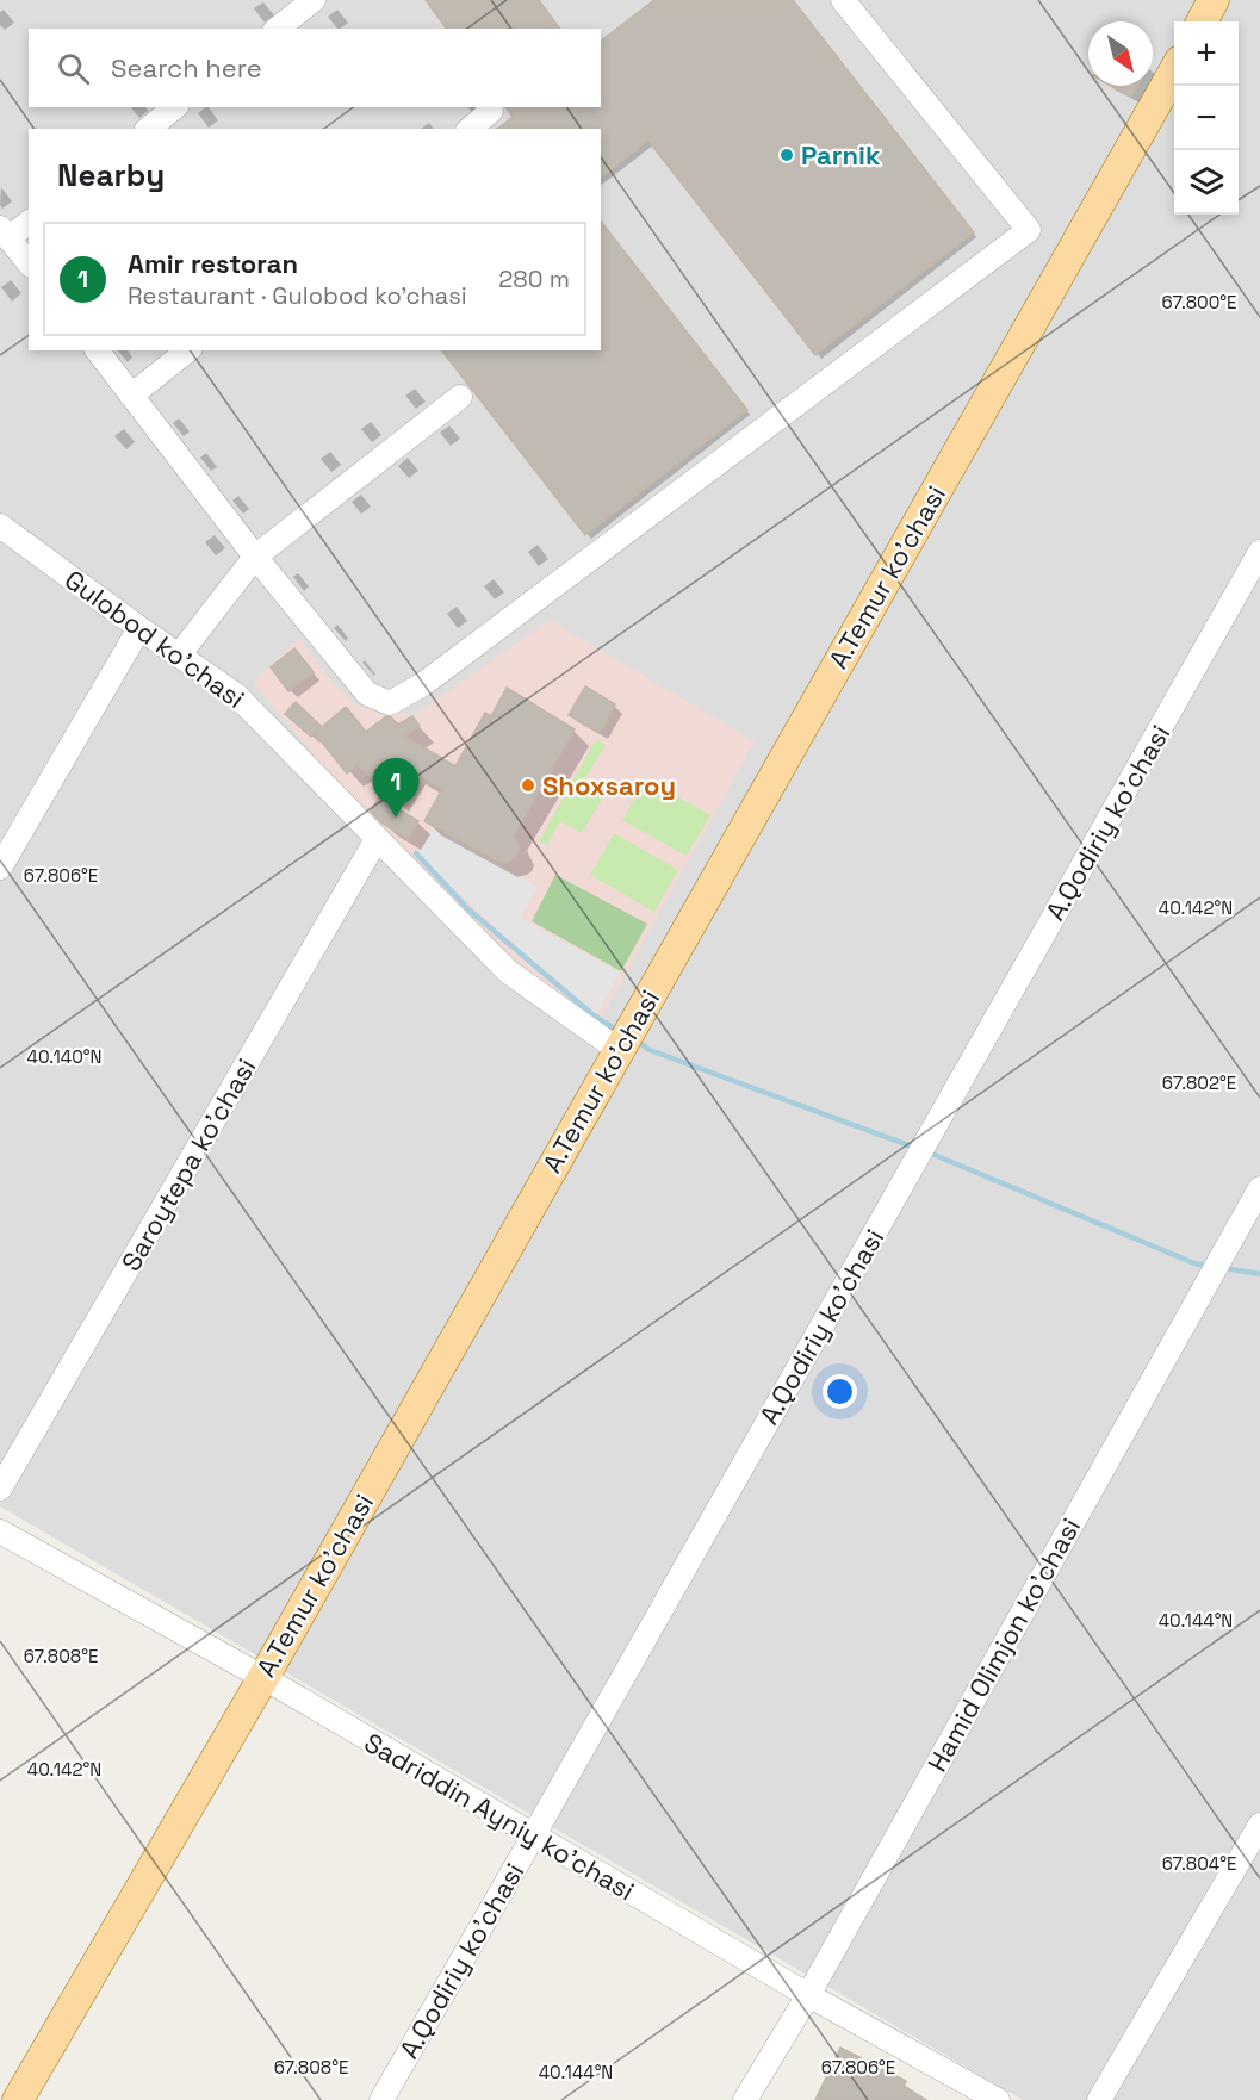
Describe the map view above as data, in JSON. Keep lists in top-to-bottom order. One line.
{"streets":{"main road":["A.Temur ko'chasi"],"street":["Gulobod ko'chasi","A.Qodiriy ko'chasi","Saroytepa ko'chasi","Hamid Olimjon ko'chasi","Sadriddin Ayniy ko'chasi"]},"crossings":[["A.Temur ko'chasi","Gulobod ko'chasi"],["A.Temur ko'chasi","Sadriddin Ayniy ko'chasi"],["Gulobod ko'chasi","Saroytepa ko'chasi"],["A.Qodiriy ko'chasi","Sadriddin Ayniy ko'chasi"],["Hamid Olimjon ko'chasi","Sadriddin Ayniy ko'chasi"]],"places":["Parnik","Shoxsaroy"],"north":"bottom right","page":{"map_buttons":["+","−"],"search":"Search here","heading":"Nearby","list":[{"mark":"1","name":"Amir restoran","note":"Restaurant · Gulobod ko'chasi","value":"280 m"}],"pins":"1"},"coordinates":["67.800°E","67.806°E","40.142°N","40.140°N","67.802°E","40.144°N","67.808°E","67.804°E"]}
